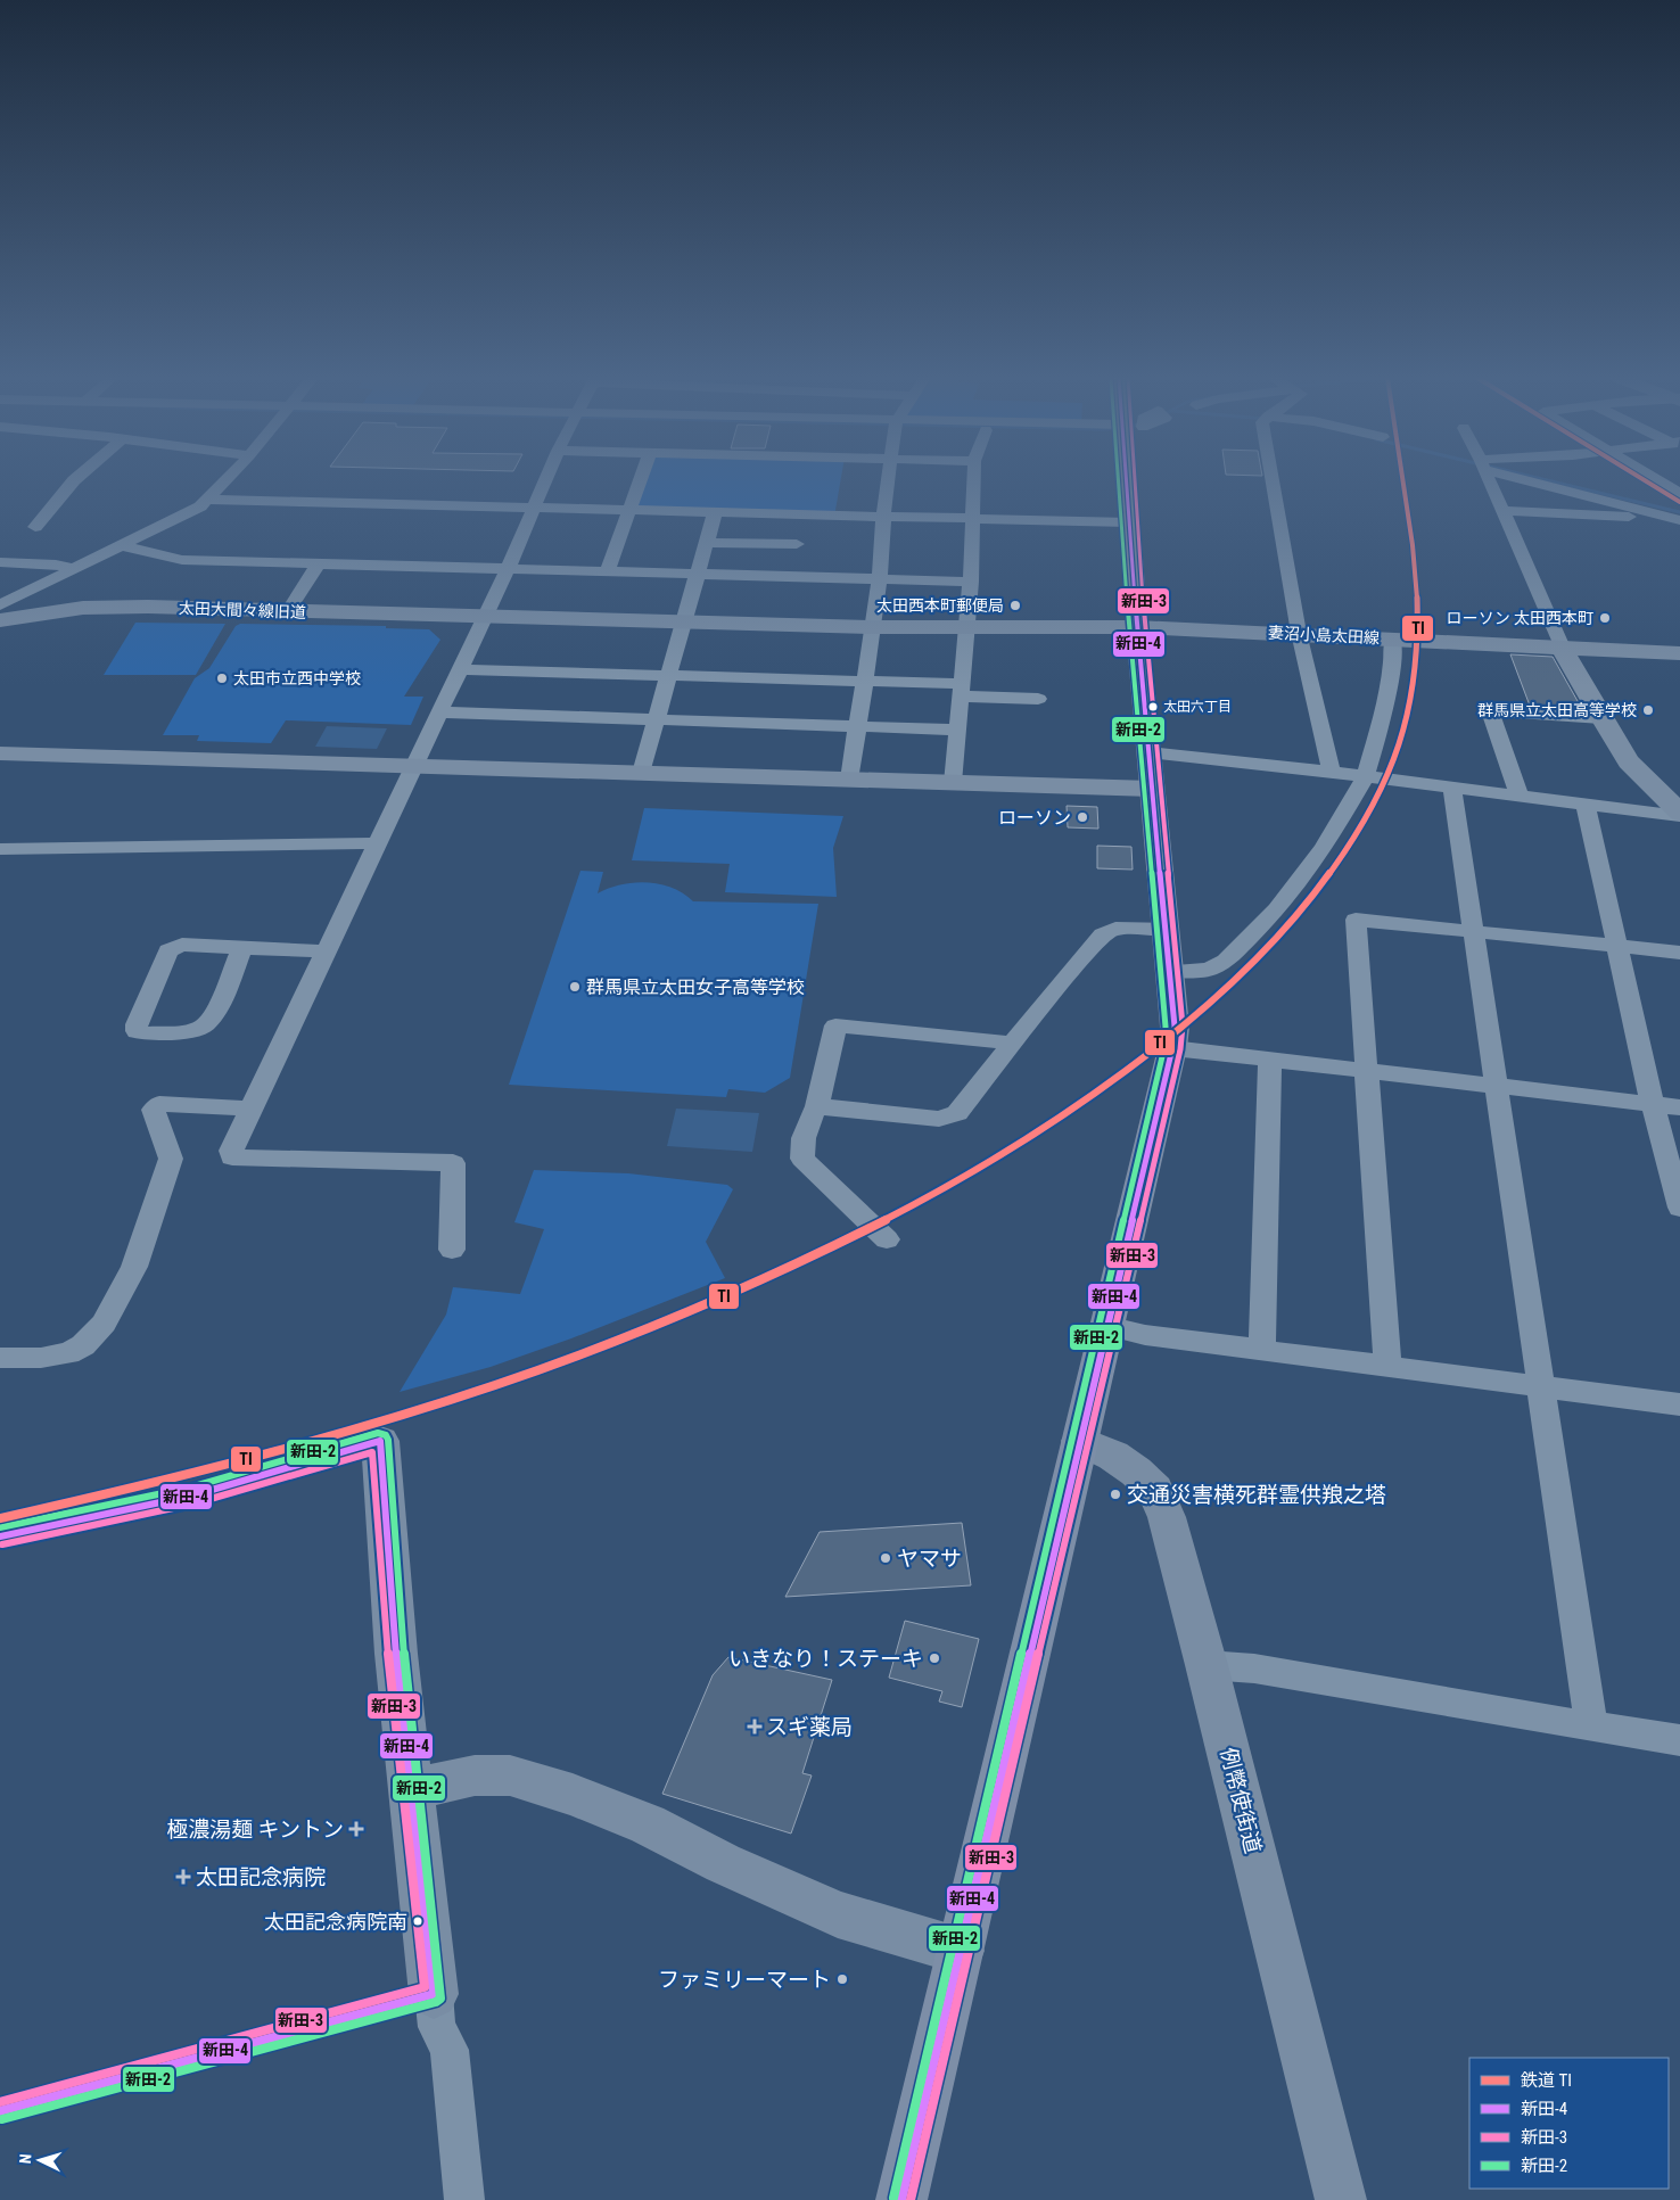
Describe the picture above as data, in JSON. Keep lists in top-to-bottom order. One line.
{"streets":{"street":["太田大間々線旧道","妻沼小島太田線","例幣使街道"]},"crossings":[["太田大間々線旧道","妻沼小島太田線"]],"places":{"other":["太田西本町郵便局","ローソン 太田西本町","太田市立西中学校","太田六丁目","群馬県立太田高等学校","ローソン","群馬県立太田女子高等学校","交通災害横死群霊供羪之塔","ヤマサ","いきなり！ステーキ","太田記念病院南","ファミリーマート"],"health":["スギ薬局","極濃湯麺 キントン","太田記念病院"]},"lines":["rail line TI","transit line 新田-4","transit line 新田-3","transit line 新田-2"],"legend":["鉄道 TI","新田-4","新田-3","新田-2"],"north":"left"}
